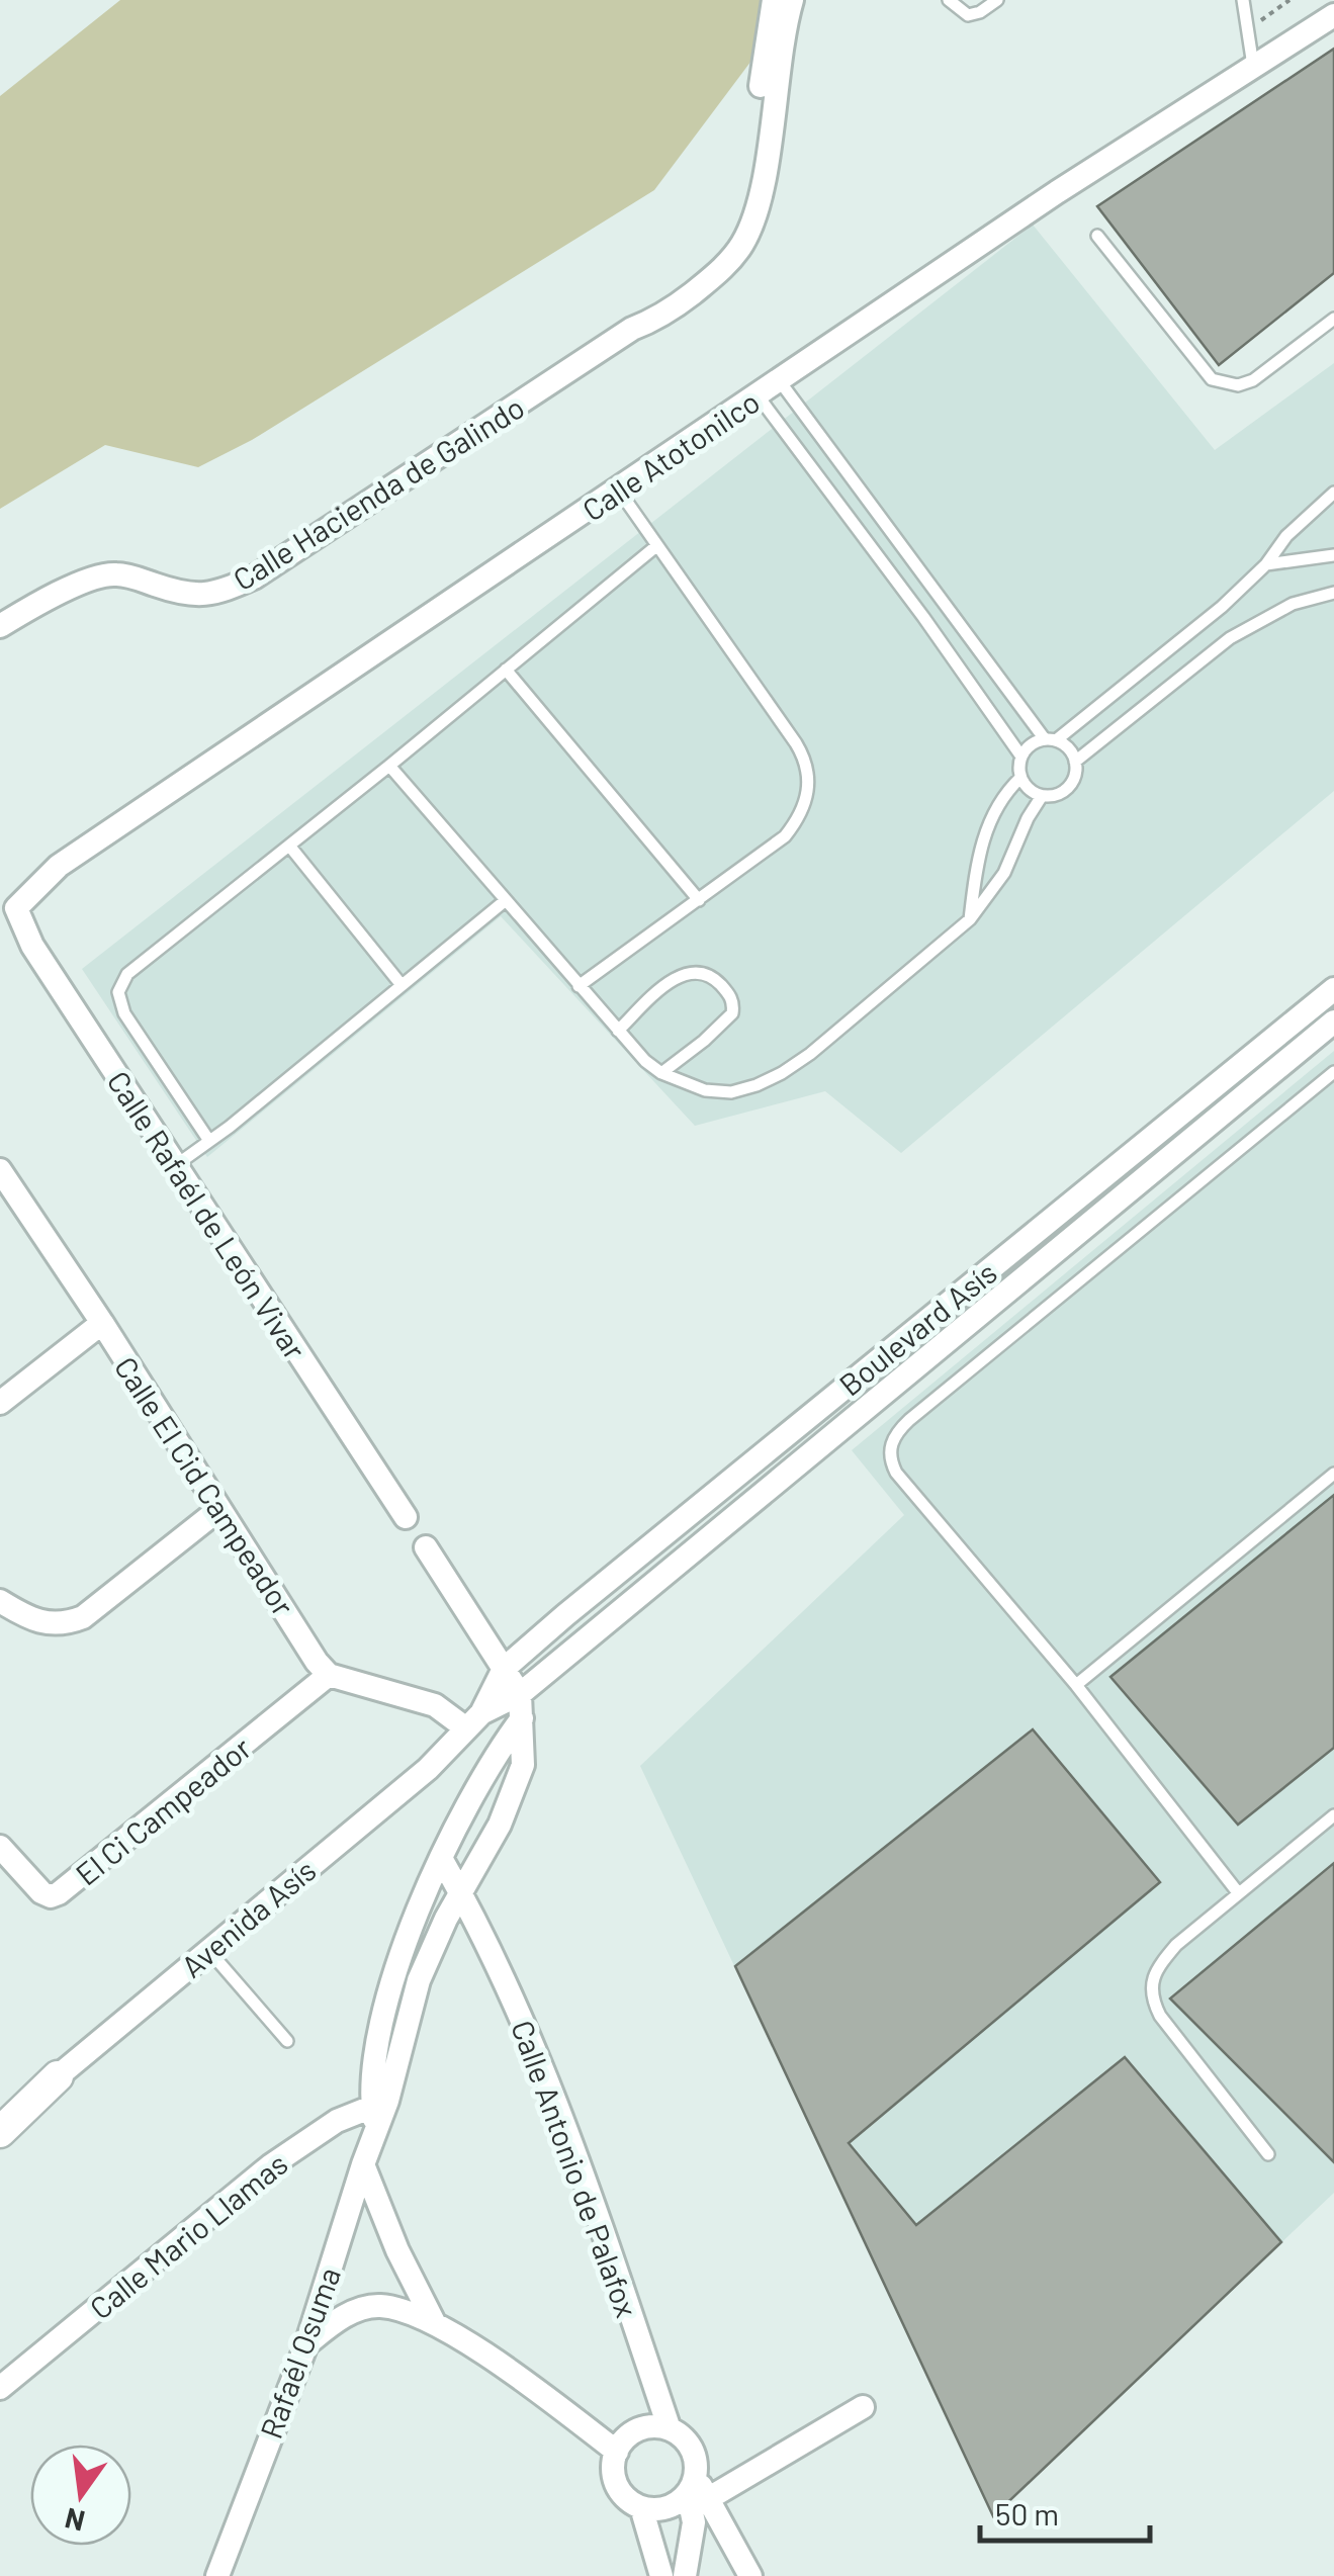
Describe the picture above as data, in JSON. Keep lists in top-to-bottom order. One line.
{"streets":{"street":["Calle Atotonilco","Calle Hacienda de Galindo","Calle Rafaél de León Vivar","Boulevard Asís","Calle El Cid Campeador","El Ci Campeador","Avenida Asís","Calle Antonio de Palafox","Calle Mario Llamas","Rafaél Osuma"]},"crossings":[["Calle Atotonilco","Calle Rafaél de León Vivar"],["Boulevard Asís","Avenida Asís"],["Boulevard Asís","Rafaél Osuma"],["Calle El Cid Campeador","El Ci Campeador"],["Avenida Asís","Rafaél Osuma"],["Calle Antonio de Palafox","Rafaél Osuma"],["Calle Mario Llamas","Rafaél Osuma"]],"scale_bar":"50 m","north":"bottom"}
